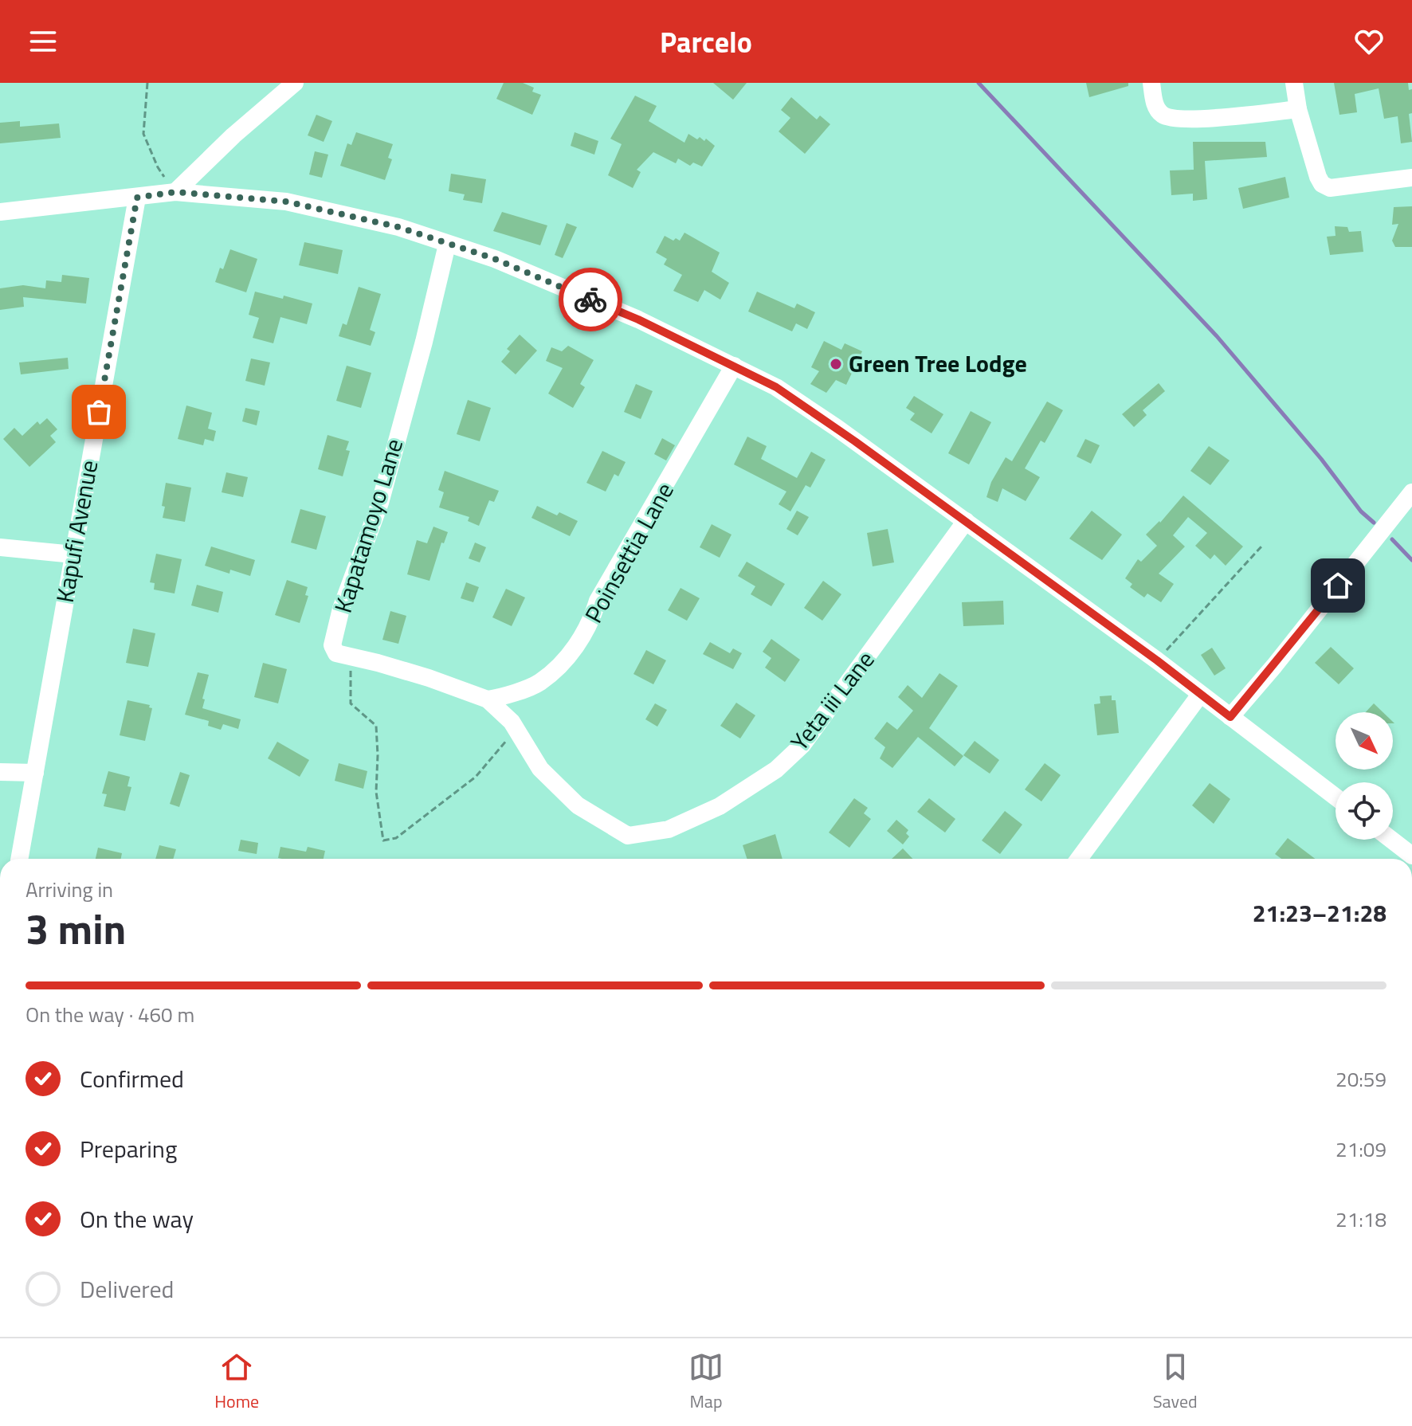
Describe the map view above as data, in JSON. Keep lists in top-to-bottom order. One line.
{"streets":{"street":["Kapatamoyo Lane","Kapufi Avenue","Poinsettia Lane","Yeta iii Lane"]},"crossings":[["Poinsettia Lane","Yeta iii Lane"]],"places":["Green Tree Lodge"],"north":"bottom right","page":{"header":"Parcelo","heading":["3 min","Arriving in","21:23–21:28"],"bar":"On the way · 460 m","list":[["Confirmed","20:59"],["Preparing","21:09"],["On the way","21:18"],"Delivered"],"tabs":["Home","Map","Saved"]}}
